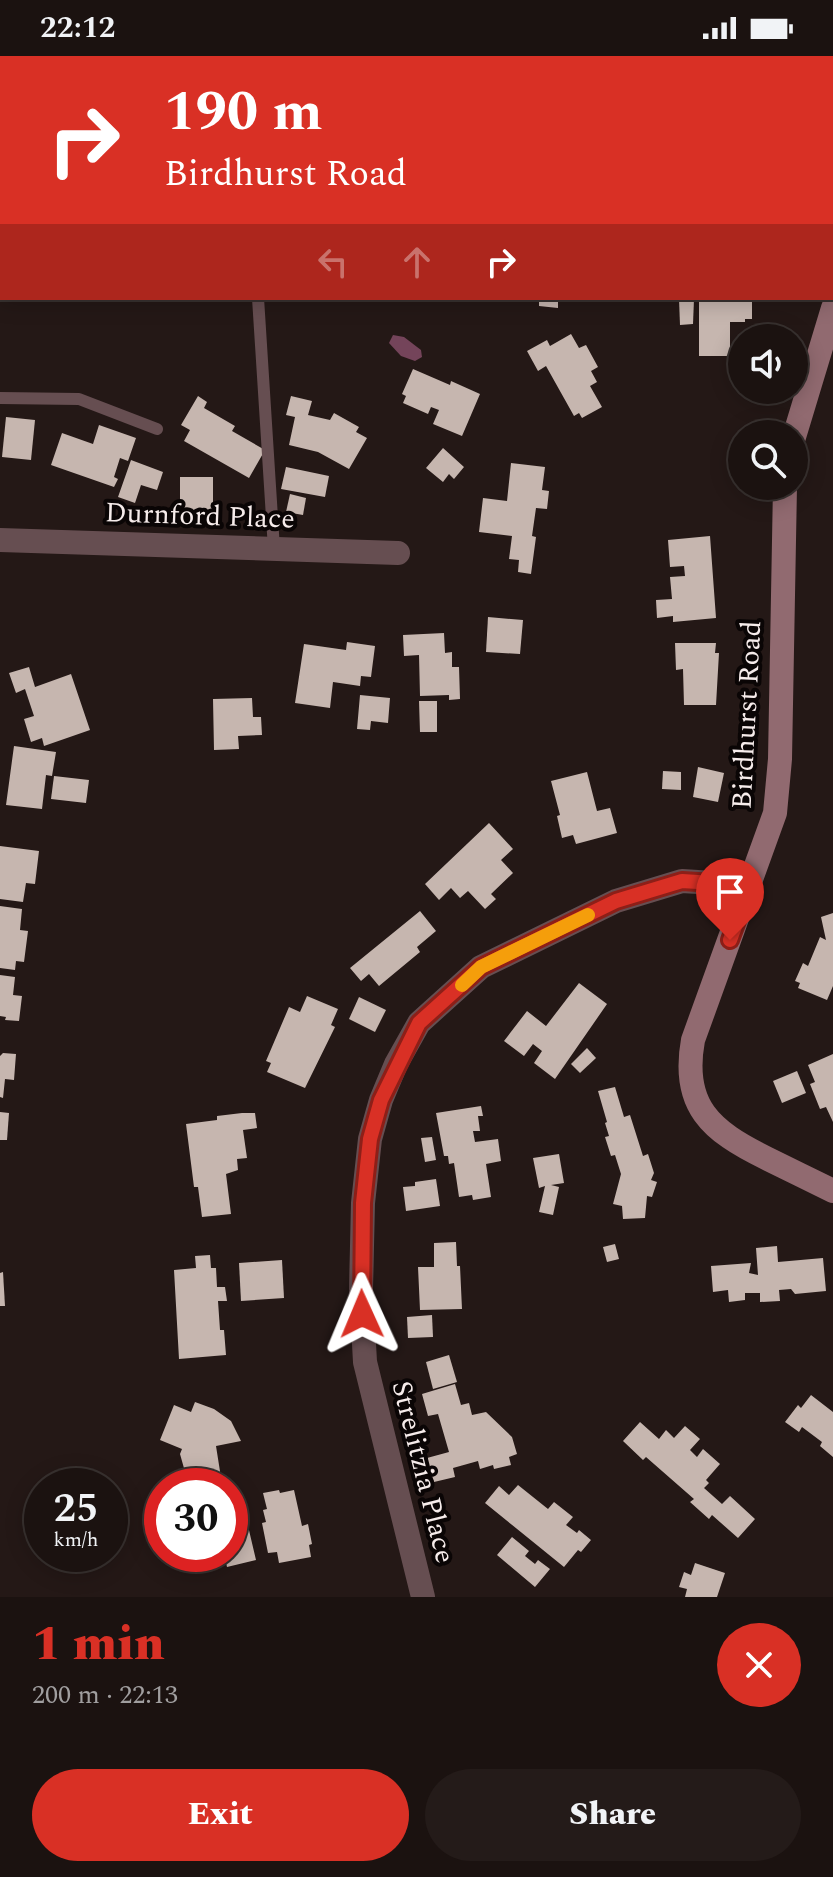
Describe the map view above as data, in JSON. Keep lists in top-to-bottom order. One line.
{"streets":{"street":["Durnford Place","Birdhurst Road","Strelitzia Place"]},"crossings":[["Birdhurst Road","Strelitzia Place"]],"page":{"status":"22:12","turn":["190 m","Birdhurst Road"],"speed":"25 km/h","limit":"30","heading":["1 min","200 m · 22:13"],"buttons":["Exit","Share"]}}
